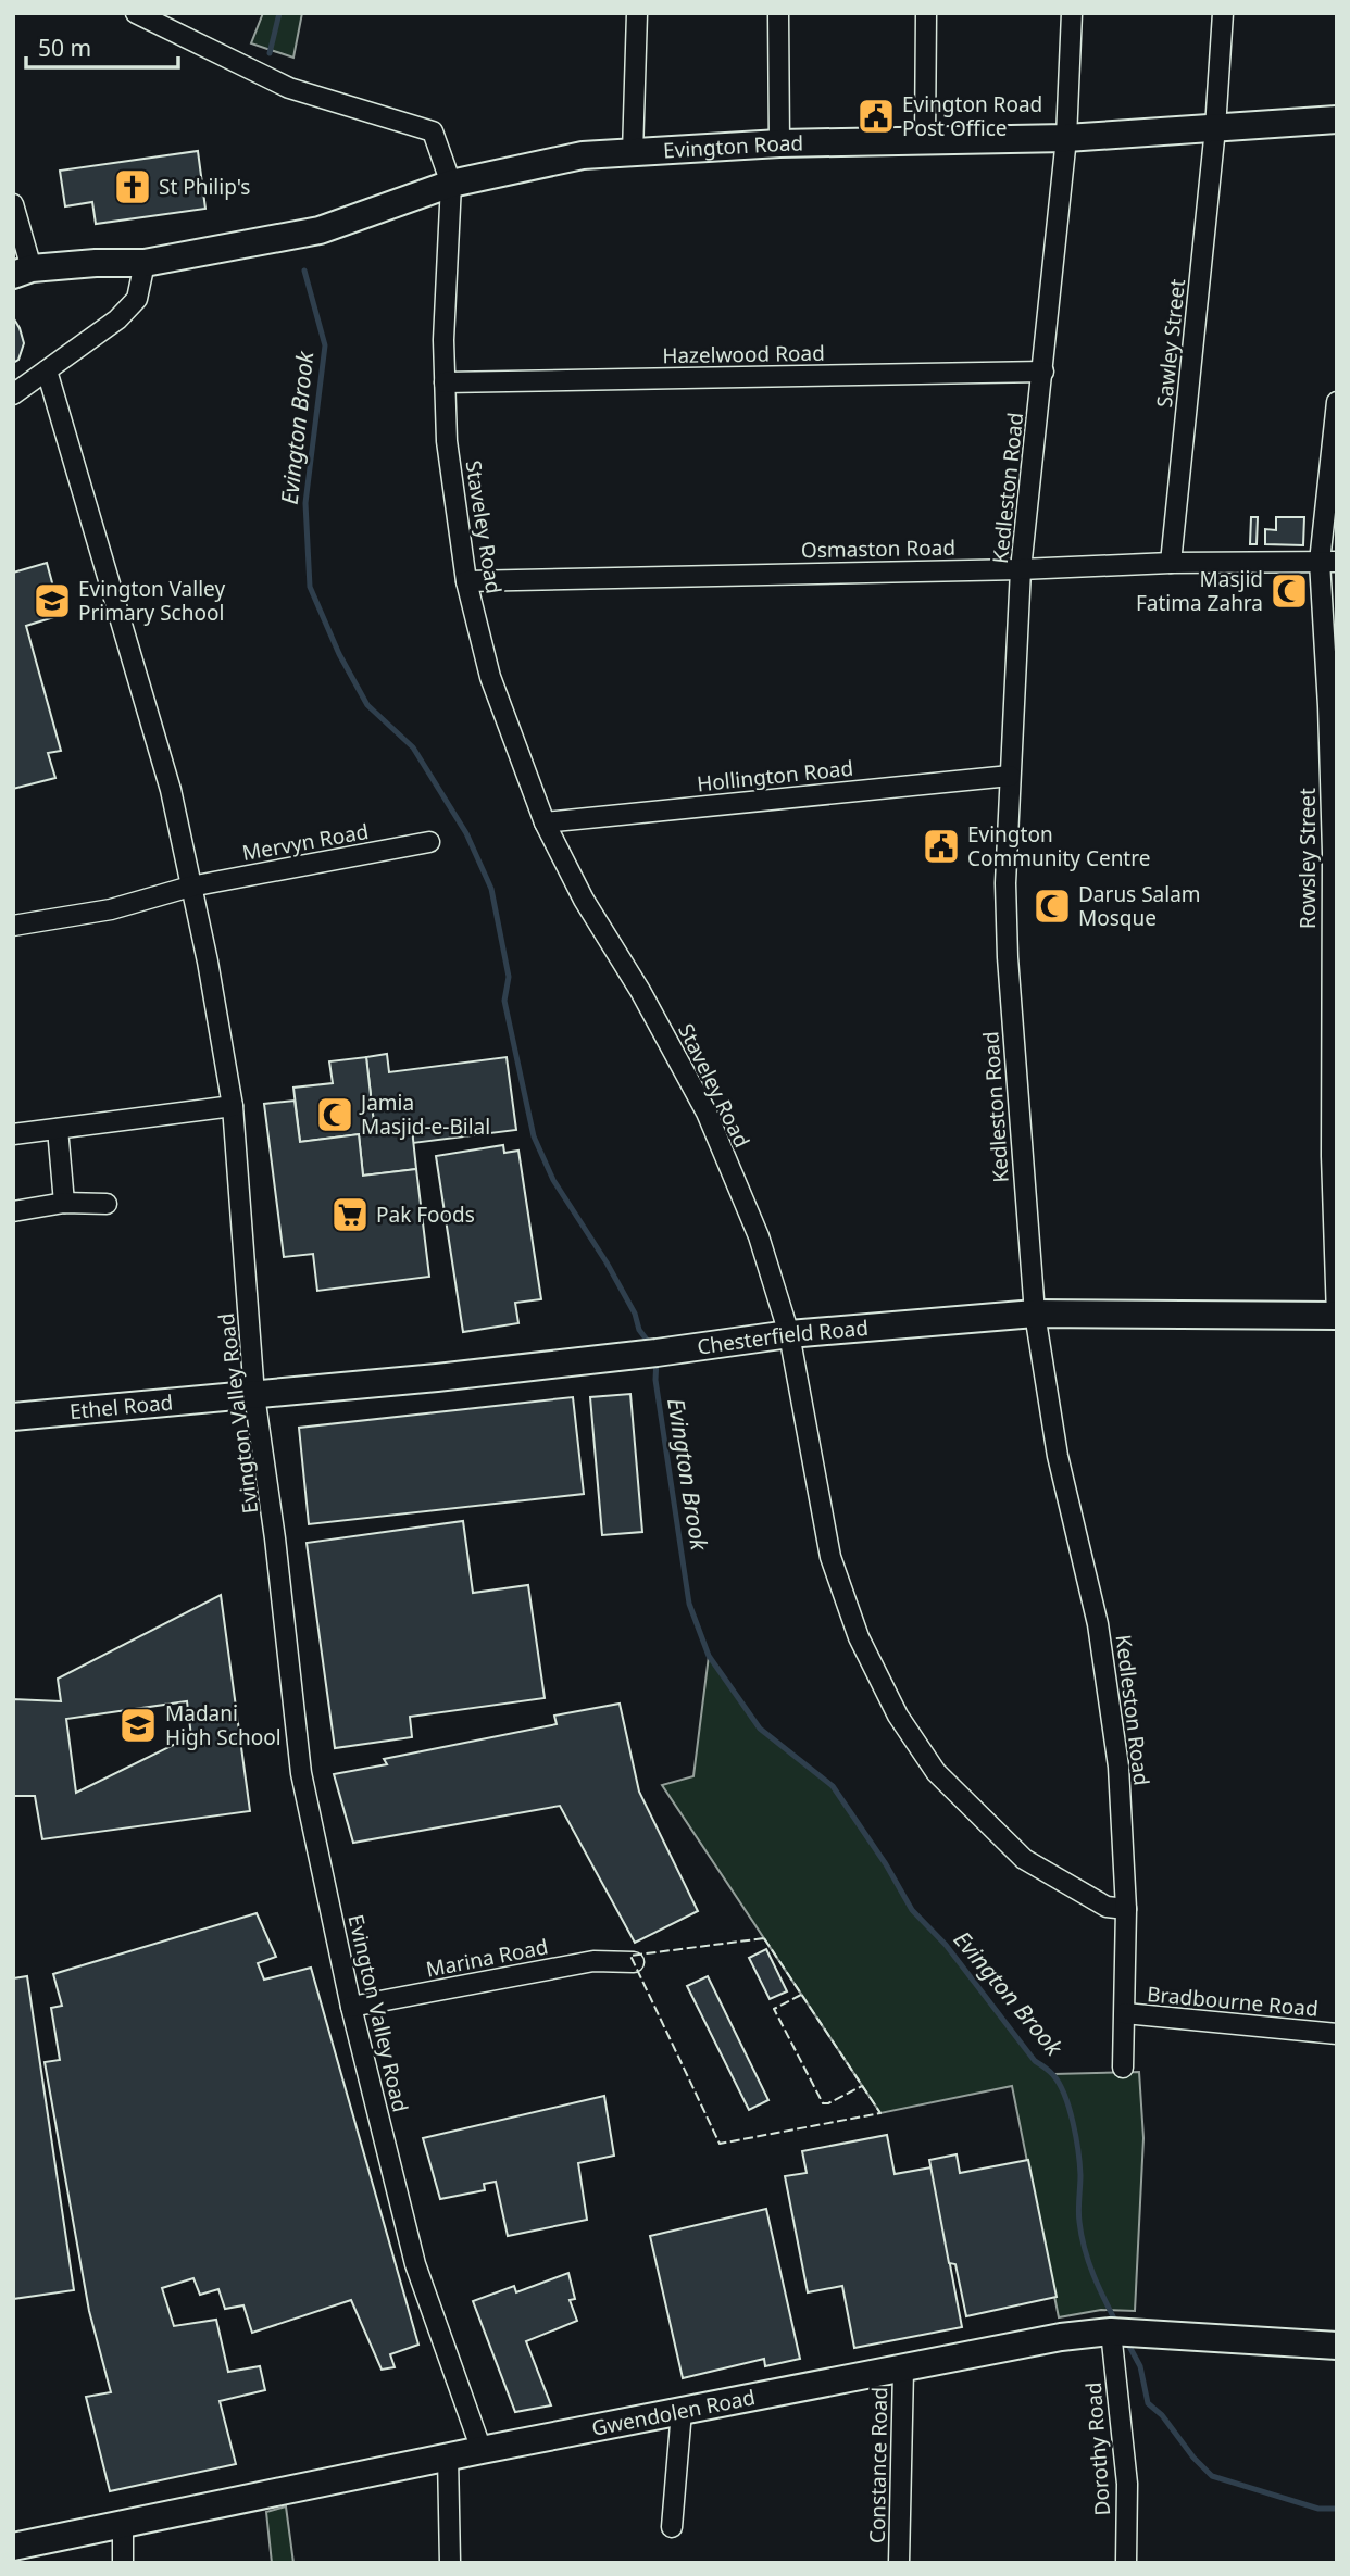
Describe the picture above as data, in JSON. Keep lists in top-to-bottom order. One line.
{"streets":{"street":["Evington Road","Sawley Street","Hazelwood Road","Kedleston Road","Staveley Road","Osmaston Road","Hollington Road","Mervyn Road","Rowsley Street","Chesterfield Road","Ethel Road","Evington Valley Road","Marina Road","Bradbourne Road","Gwendolen Road","Dorothy Road","Constance Road"]},"crossings":[["Evington Road","Sawley Street"],["Evington Road","Kedleston Road"],["Evington Road","Staveley Road"],["Sawley Street","Osmaston Road"],["Hazelwood Road","Kedleston Road"],["Hazelwood Road","Staveley Road"],["Kedleston Road","Staveley Road"],["Kedleston Road","Osmaston Road"],["Kedleston Road","Hollington Road"],["Kedleston Road","Chesterfield Road"],["Kedleston Road","Bradbourne Road"],["Staveley Road","Osmaston Road"],["Staveley Road","Hollington Road"],["Staveley Road","Chesterfield Road"],["Osmaston Road","Rowsley Street"],["Mervyn Road","Evington Valley Road"],["Rowsley Street","Chesterfield Road"],["Chesterfield Road","Ethel Road"],["Chesterfield Road","Evington Valley Road"],["Ethel Road","Evington Valley Road"],["Evington Valley Road","Marina Road"],["Evington Valley Road","Gwendolen Road"],["Gwendolen Road","Dorothy Road"],["Gwendolen Road","Constance Road"]],"water":["Evington Brook"],"places":{"public building":["Evington Road Post Office","Evington Community Centre"],"church":["St Philip's"],"mosque":["Masjid Fatima Zahra","Darus Salam Mosque","Jamia Masjid-e-Bilal"],"school or university":["Evington Valley Primary School","Madani High School"],"supermarket":["Pak Foods"]},"scale_bar":"50 m"}
